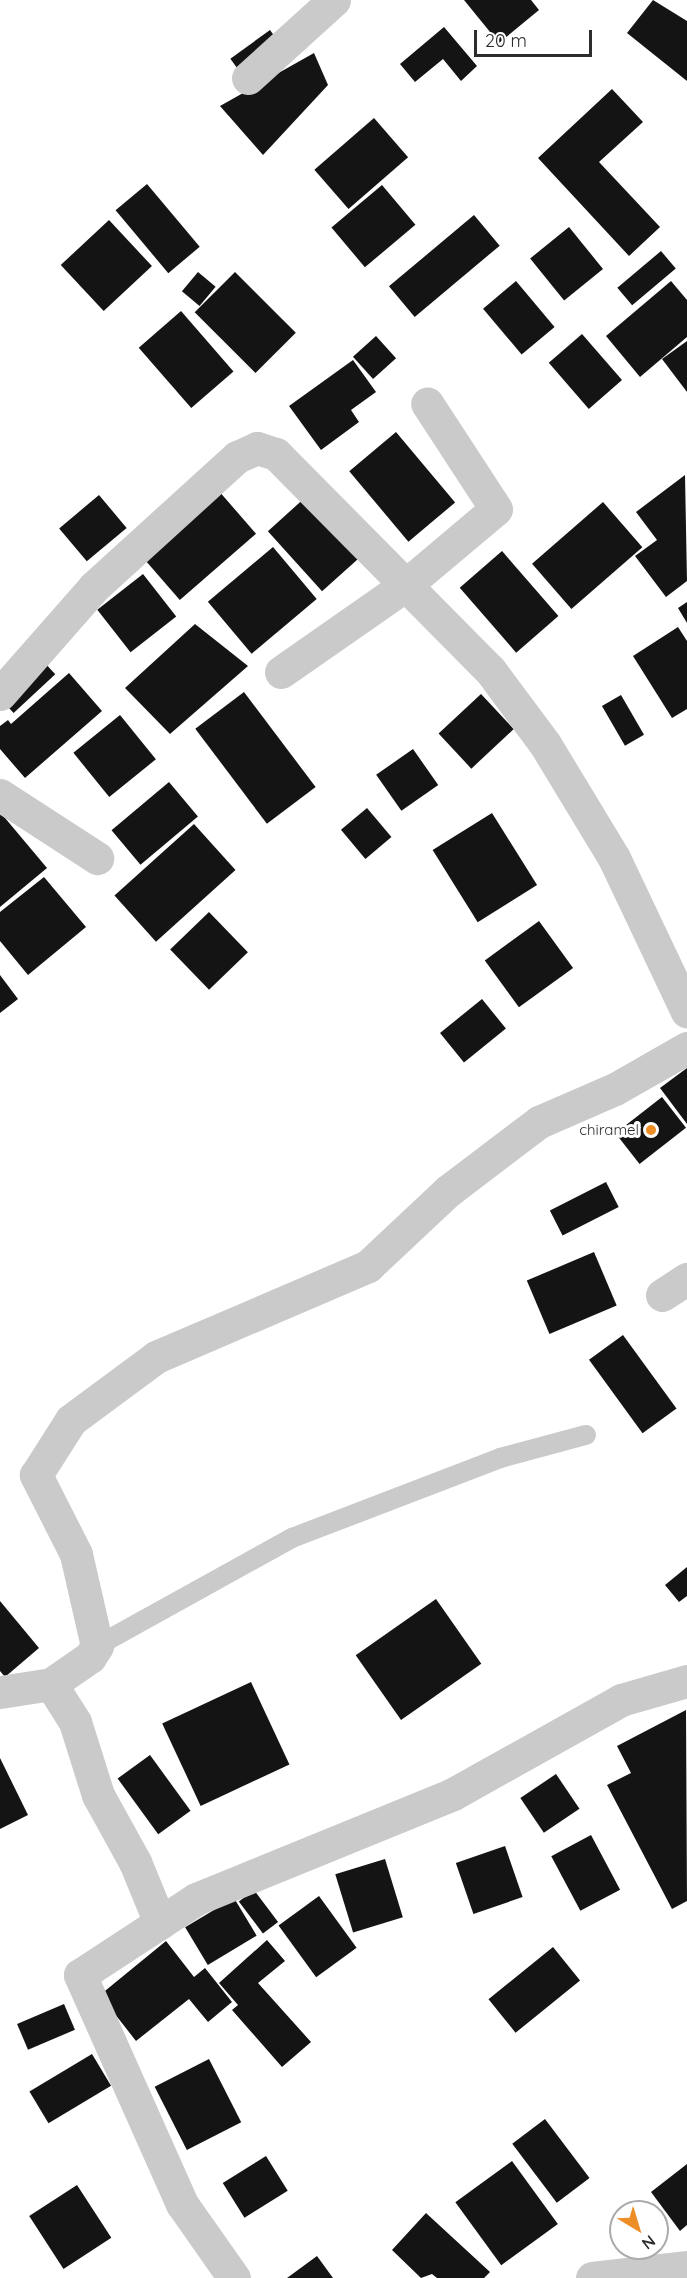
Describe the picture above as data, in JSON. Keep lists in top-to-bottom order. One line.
{"places":["chiramel"],"scale_bar":"20 m","north":"bottom right"}
